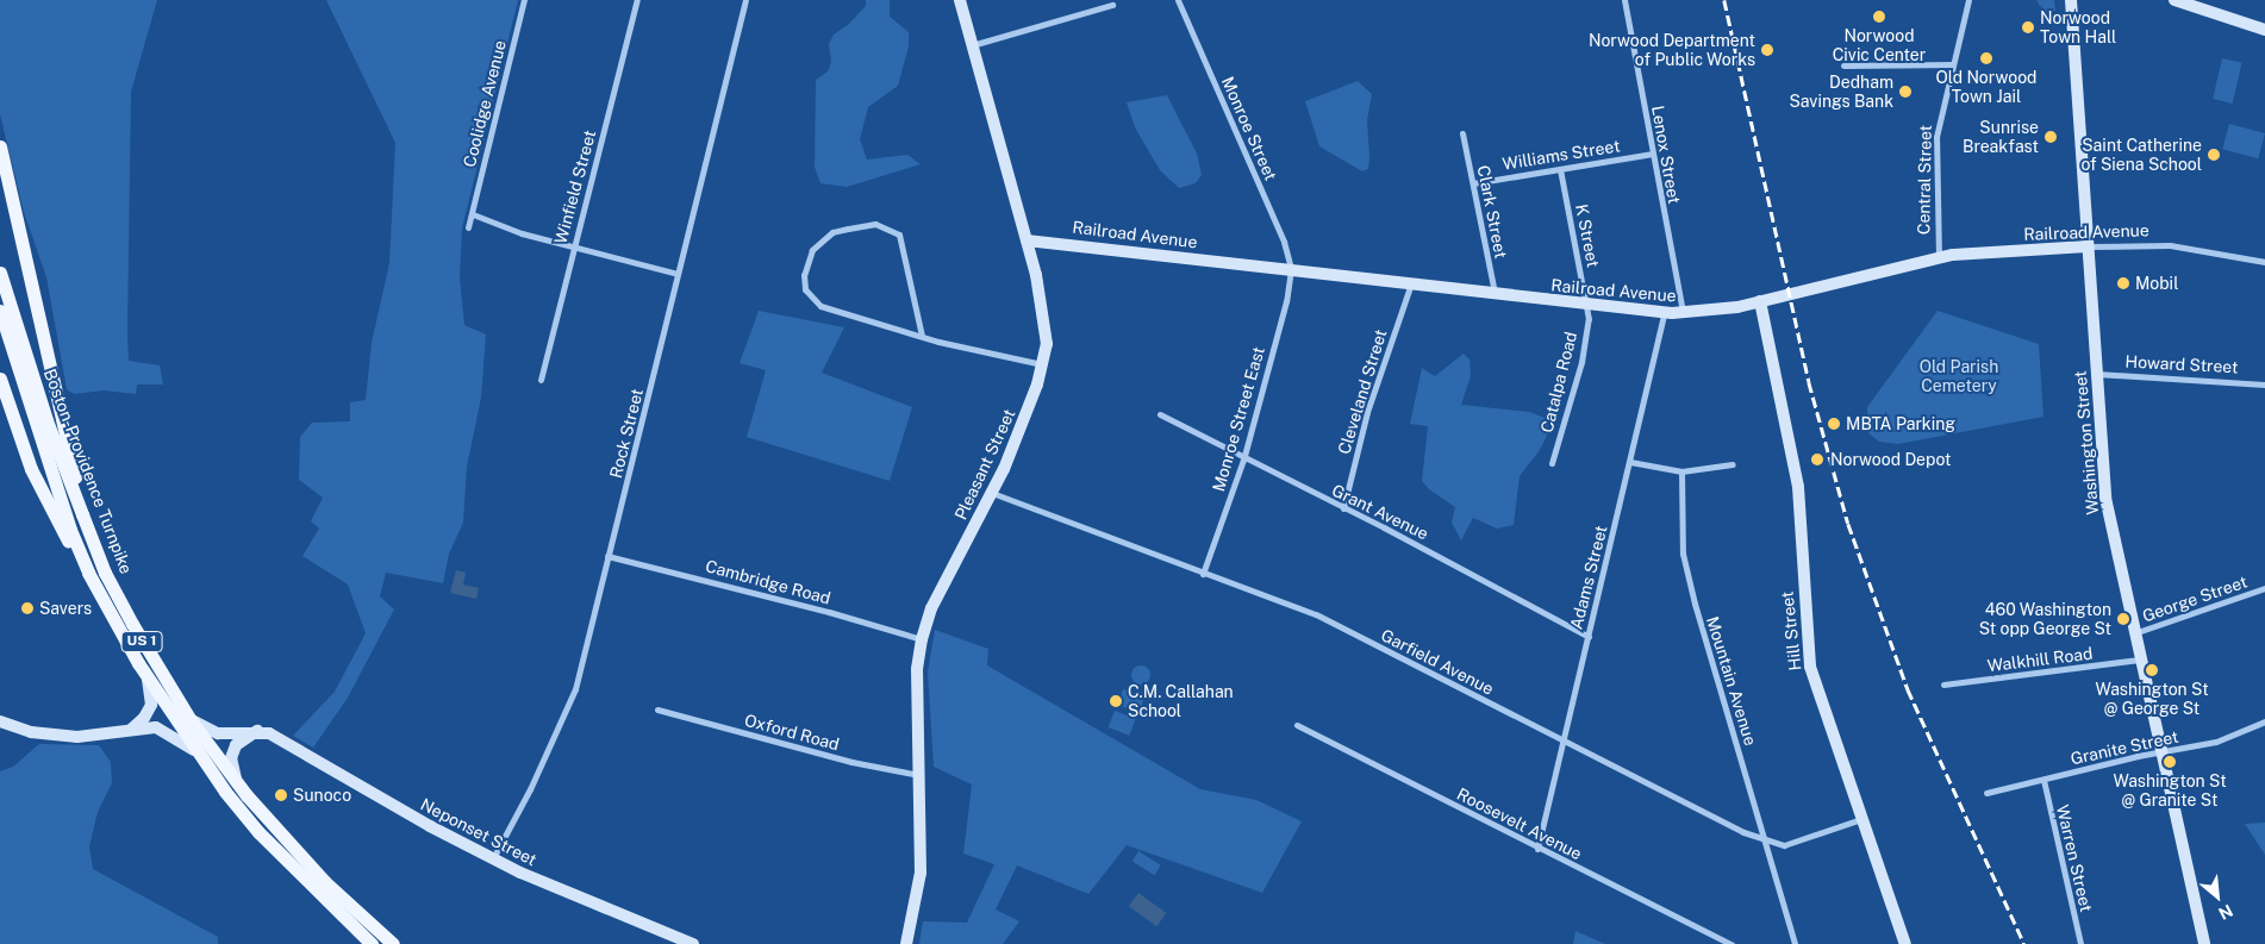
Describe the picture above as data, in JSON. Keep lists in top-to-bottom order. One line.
{"streets":{"main road":["Boston-Providence Turnpike","US 1"],"street":["Coolidge Avenue","Monroe Street","Williams Street","Lenox Street","Central Street","Winfield Street","Clark Street","Railroad Avenue","K Street","Howard Street","Catalpa Road","Cleveland Street","Monroe Street East","Rock Street","Washington Street","Pleasant Street","Grant Avenue","Adams Street","Cambridge Road","George Street","Hill Street","Walkhill Road","Garfield Avenue","Mountain Avenue","Oxford Road","Granite Street","Roosevelt Avenue","Neponset Street","Warren Street"]},"crossings":[["Monroe Street","Railroad Avenue"],["Monroe Street","Monroe Street East"],["Williams Street","Lenox Street"],["Williams Street","Clark Street"],["Williams Street","K Street"],["Lenox Street","Railroad Avenue"],["Central Street","Railroad Avenue"],["Clark Street","Railroad Avenue"],["Railroad Avenue","K Street"],["Railroad Avenue","Catalpa Road"],["Railroad Avenue","Cleveland Street"],["Railroad Avenue","Monroe Street East"],["Railroad Avenue","Washington Street"],["Railroad Avenue","Pleasant Street"],["Railroad Avenue","Adams Street"],["Railroad Avenue","Hill Street"],["K Street","Catalpa Road"],["Howard Street","Washington Street"],["Cleveland Street","Grant Avenue"],["Monroe Street East","Grant Avenue"],["Monroe Street East","Garfield Avenue"],["Rock Street","Cambridge Road"],["Rock Street","Neponset Street"],["Washington Street","George Street"],["Washington Street","Walkhill Road"],["Washington Street","Granite Street"],["Pleasant Street","Cambridge Road"],["Pleasant Street","Garfield Avenue"],["Pleasant Street","Oxford Road"],["Boston-Providence Turnpike","Neponset Street"],["Grant Avenue","Adams Street"],["Adams Street","Garfield Avenue"],["Adams Street","Roosevelt Avenue"],["Hill Street","Garfield Avenue"],["Garfield Avenue","Mountain Avenue"],["Granite Street","Warren Street"]],"parks":["Old Parish Cemetery"],"places":["Norwood Civic Center","Norwood Town Hall","Norwood Department of Public Works","Old Norwood Town Jail","Dedham Savings Bank","Sunrise Breakfast","Saint Catherine of Siena School","Mobil","MBTA Parking","Norwood Depot","Savers","460 Washington St opp George St","Washington St @ George St","C.M. Callahan School","Washington St @ Granite St","Sunoco"],"north":"bottom right"}
